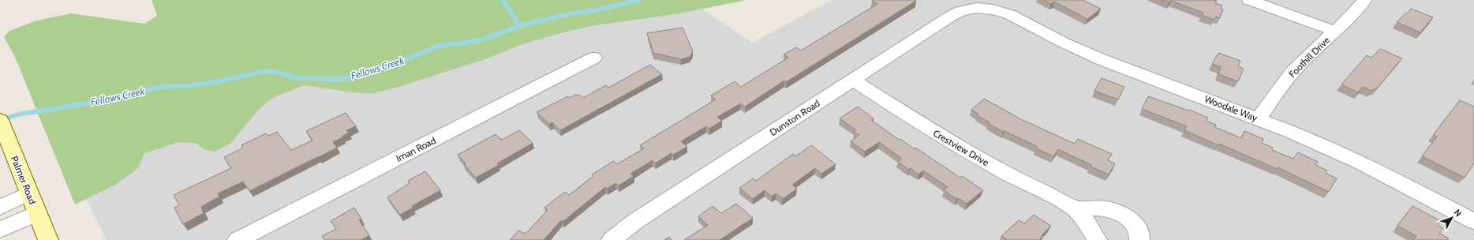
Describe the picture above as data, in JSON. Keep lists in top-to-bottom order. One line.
{"streets":{"street":["Foothill Drive","Woodale Way","Dunston Road","Crestview Drive","Iman Road","Palmer Road"]},"crossings":[["Foothill Drive","Woodale Way"],["Woodale Way","Dunston Road"],["Dunston Road","Crestview Drive"]],"water":["Fellows Creek"],"north":"top right"}
